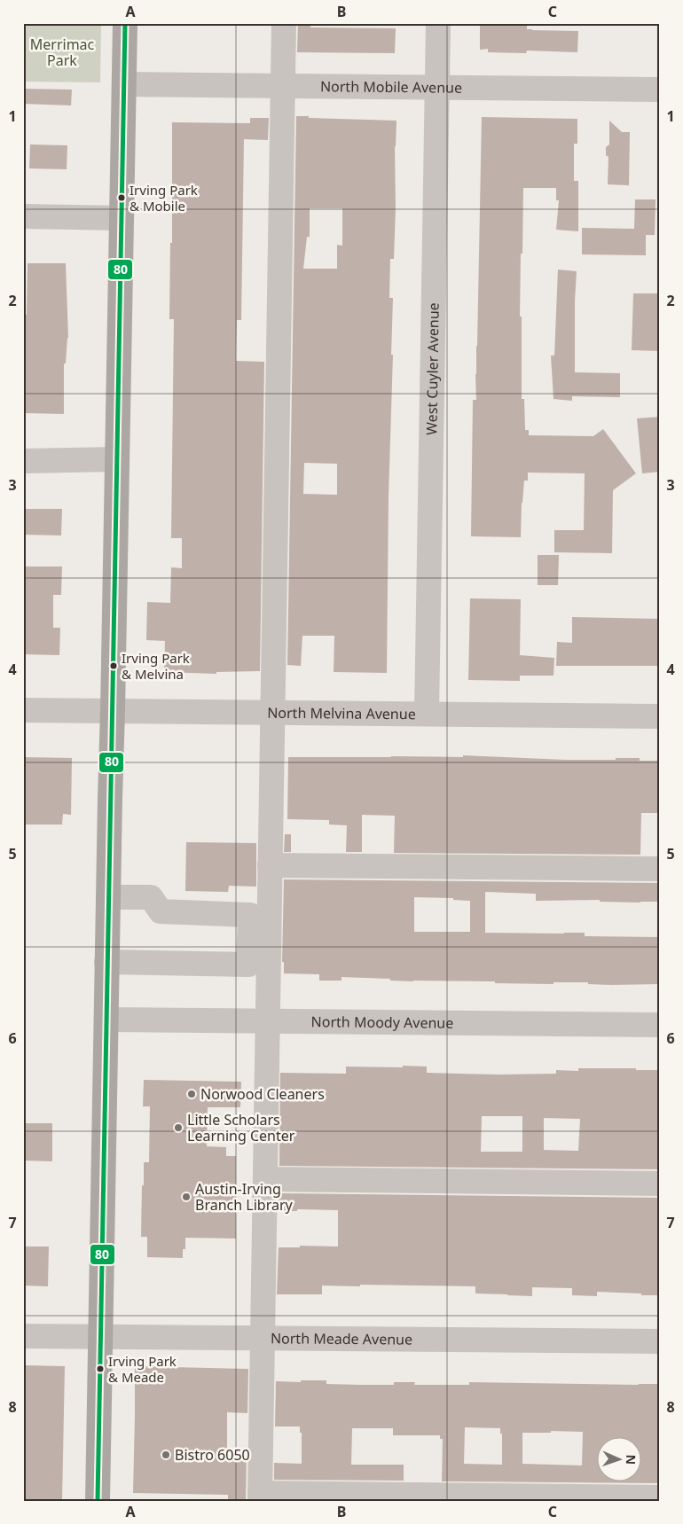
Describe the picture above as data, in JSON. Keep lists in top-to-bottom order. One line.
{"streets":{"street":["North Mobile Avenue","West Cuyler Avenue","North Melvina Avenue","North Moody Avenue","North Meade Avenue"]},"crossings":[["North Mobile Avenue","West Cuyler Avenue"],["West Cuyler Avenue","North Melvina Avenue"]],"parks":["Merrimac Park"],"places":["Irving Park & Mobile","Irving Park & Melvina","Norwood Cleaners","Little Scholars Learning Center","Austin-Irving Branch Library","Irving Park & Meade","Bistro 6050"],"lines":["transit line 80"],"north":"right","grid":{"columns":["A","B","C"],"rows":["1","2","3","4","5","6","7","8"]}}
